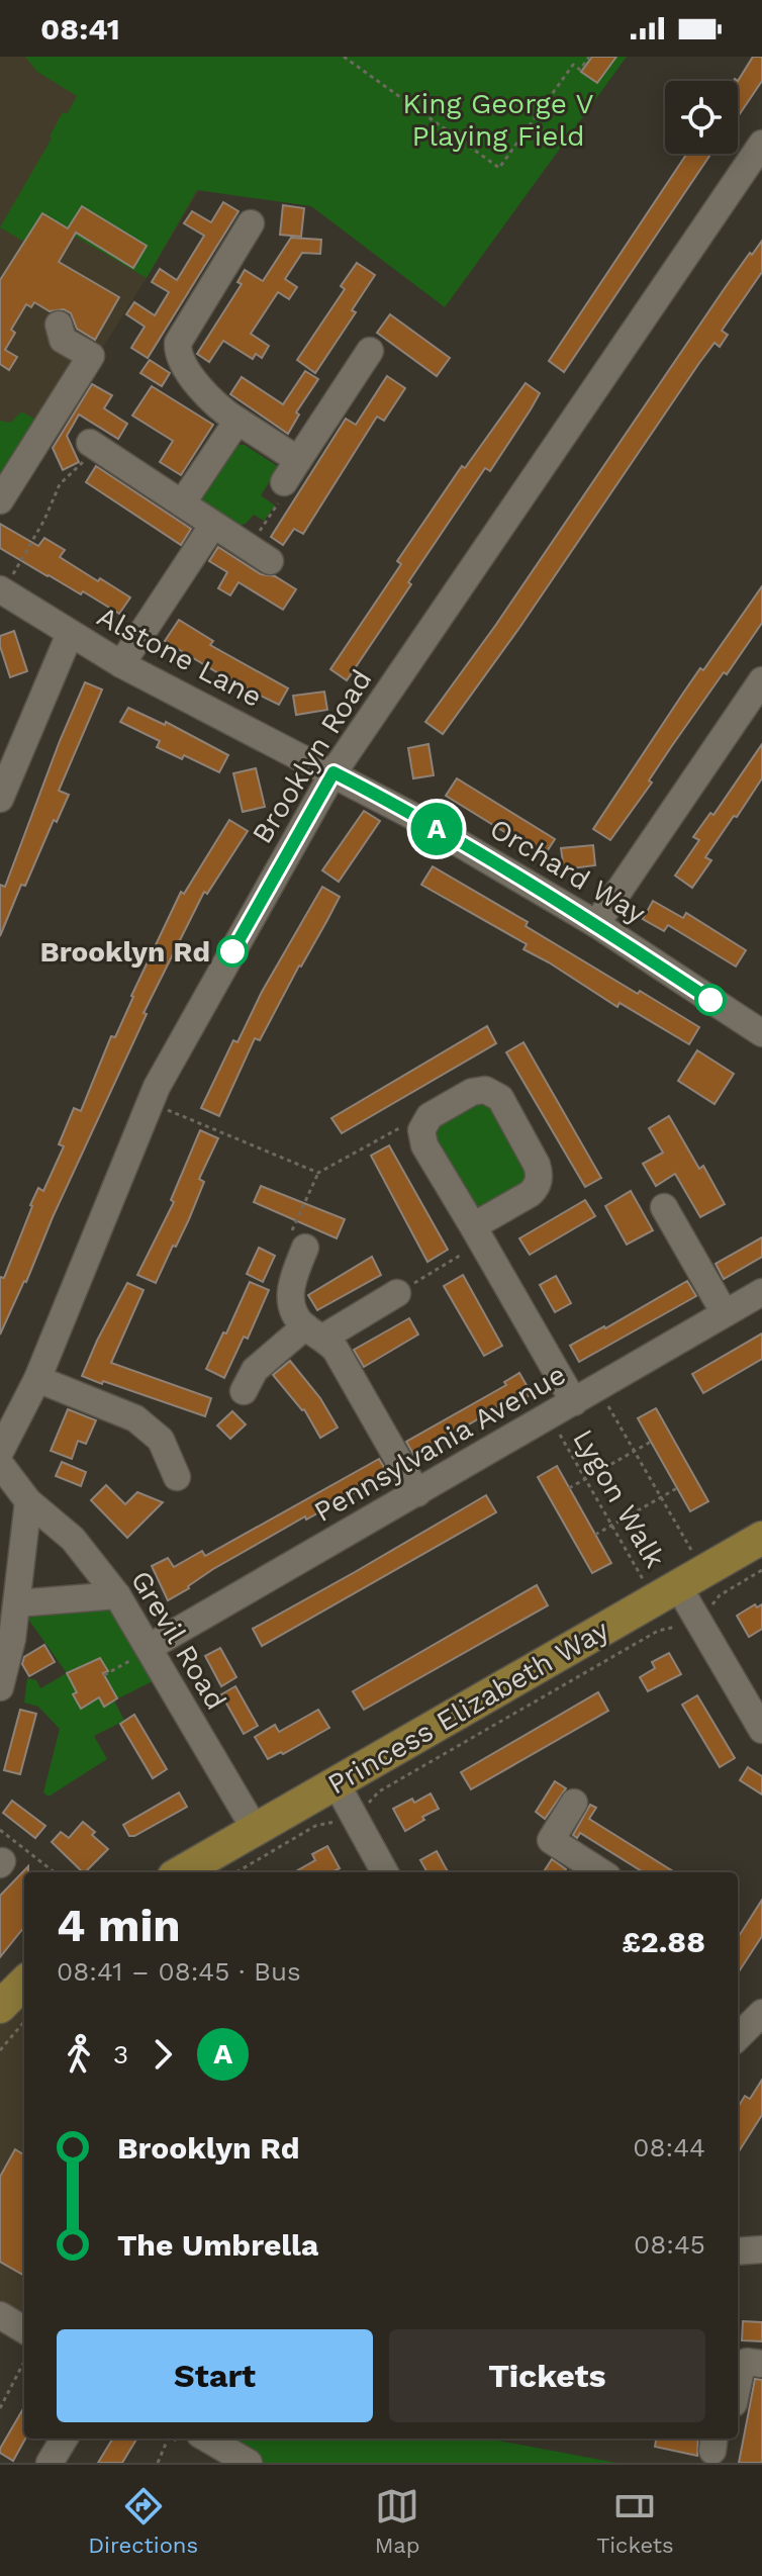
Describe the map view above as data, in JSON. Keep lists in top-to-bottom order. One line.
{"streets":{"main road":["Princess Elizabeth Way"],"street":["Alstone Lane","Brooklyn Road","Orchard Way","Pennsylvania Avenue","Grevil Road"],"path":["Lygon Walk"]},"crossings":[["Alstone Lane","Brooklyn Road"],["Alstone Lane","Orchard Way"],["Brooklyn Road","Orchard Way"],["Pennsylvania Avenue","Lygon Walk"],["Pennsylvania Avenue","Grevil Road"],["Lygon Walk","Princess Elizabeth Way"],["Grevil Road","Princess Elizabeth Way"]],"parks":["King George V Playing Field"],"places":["Brooklyn Rd"],"lines":["bus line A"],"page":{"status":"08:41","on_map":"A","heading":["4 min","08:41 – 08:45 · Bus","£2.88"],"legs":["3","A"],"list":[{"name":"Brooklyn Rd","value":"08:44"},{"name":"The Umbrella","value":"08:45"}],"buttons":["Start","Tickets"],"tabs":["Directions","Map","Tickets"]}}
